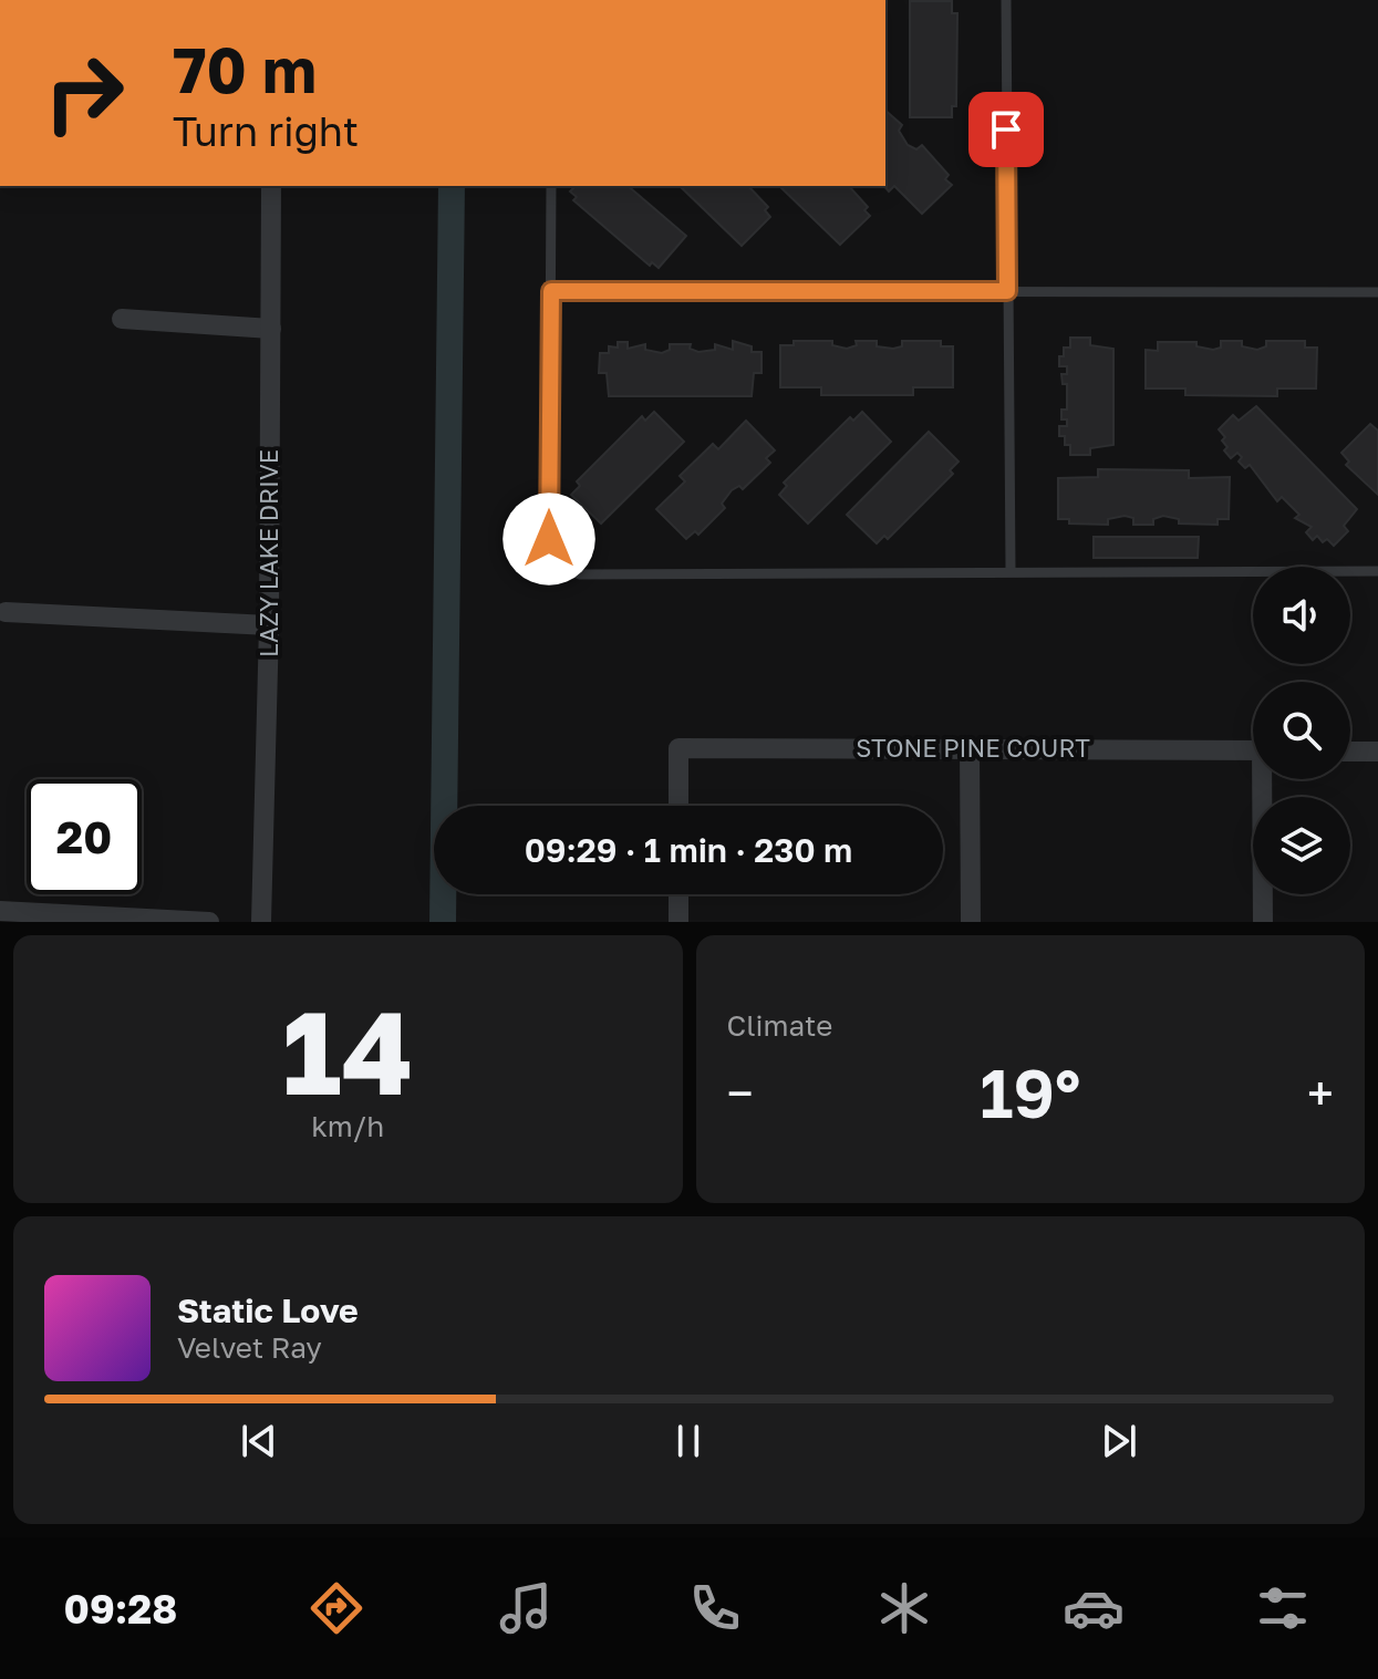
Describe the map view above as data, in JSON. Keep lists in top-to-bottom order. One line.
{"streets":{"street":["LAZY LAKE DRIVE","STONE PINE COURT"]},"page":{"turn":["70 m","Turn right"],"limit":"20","trip":"09:29 · 1 min · 230 m","tile":[["14","km/h"],"Climate"],"heat":["−","19°","+"],"song":["Static Love","Velvet Ray"],"tabs":"09:28"}}
